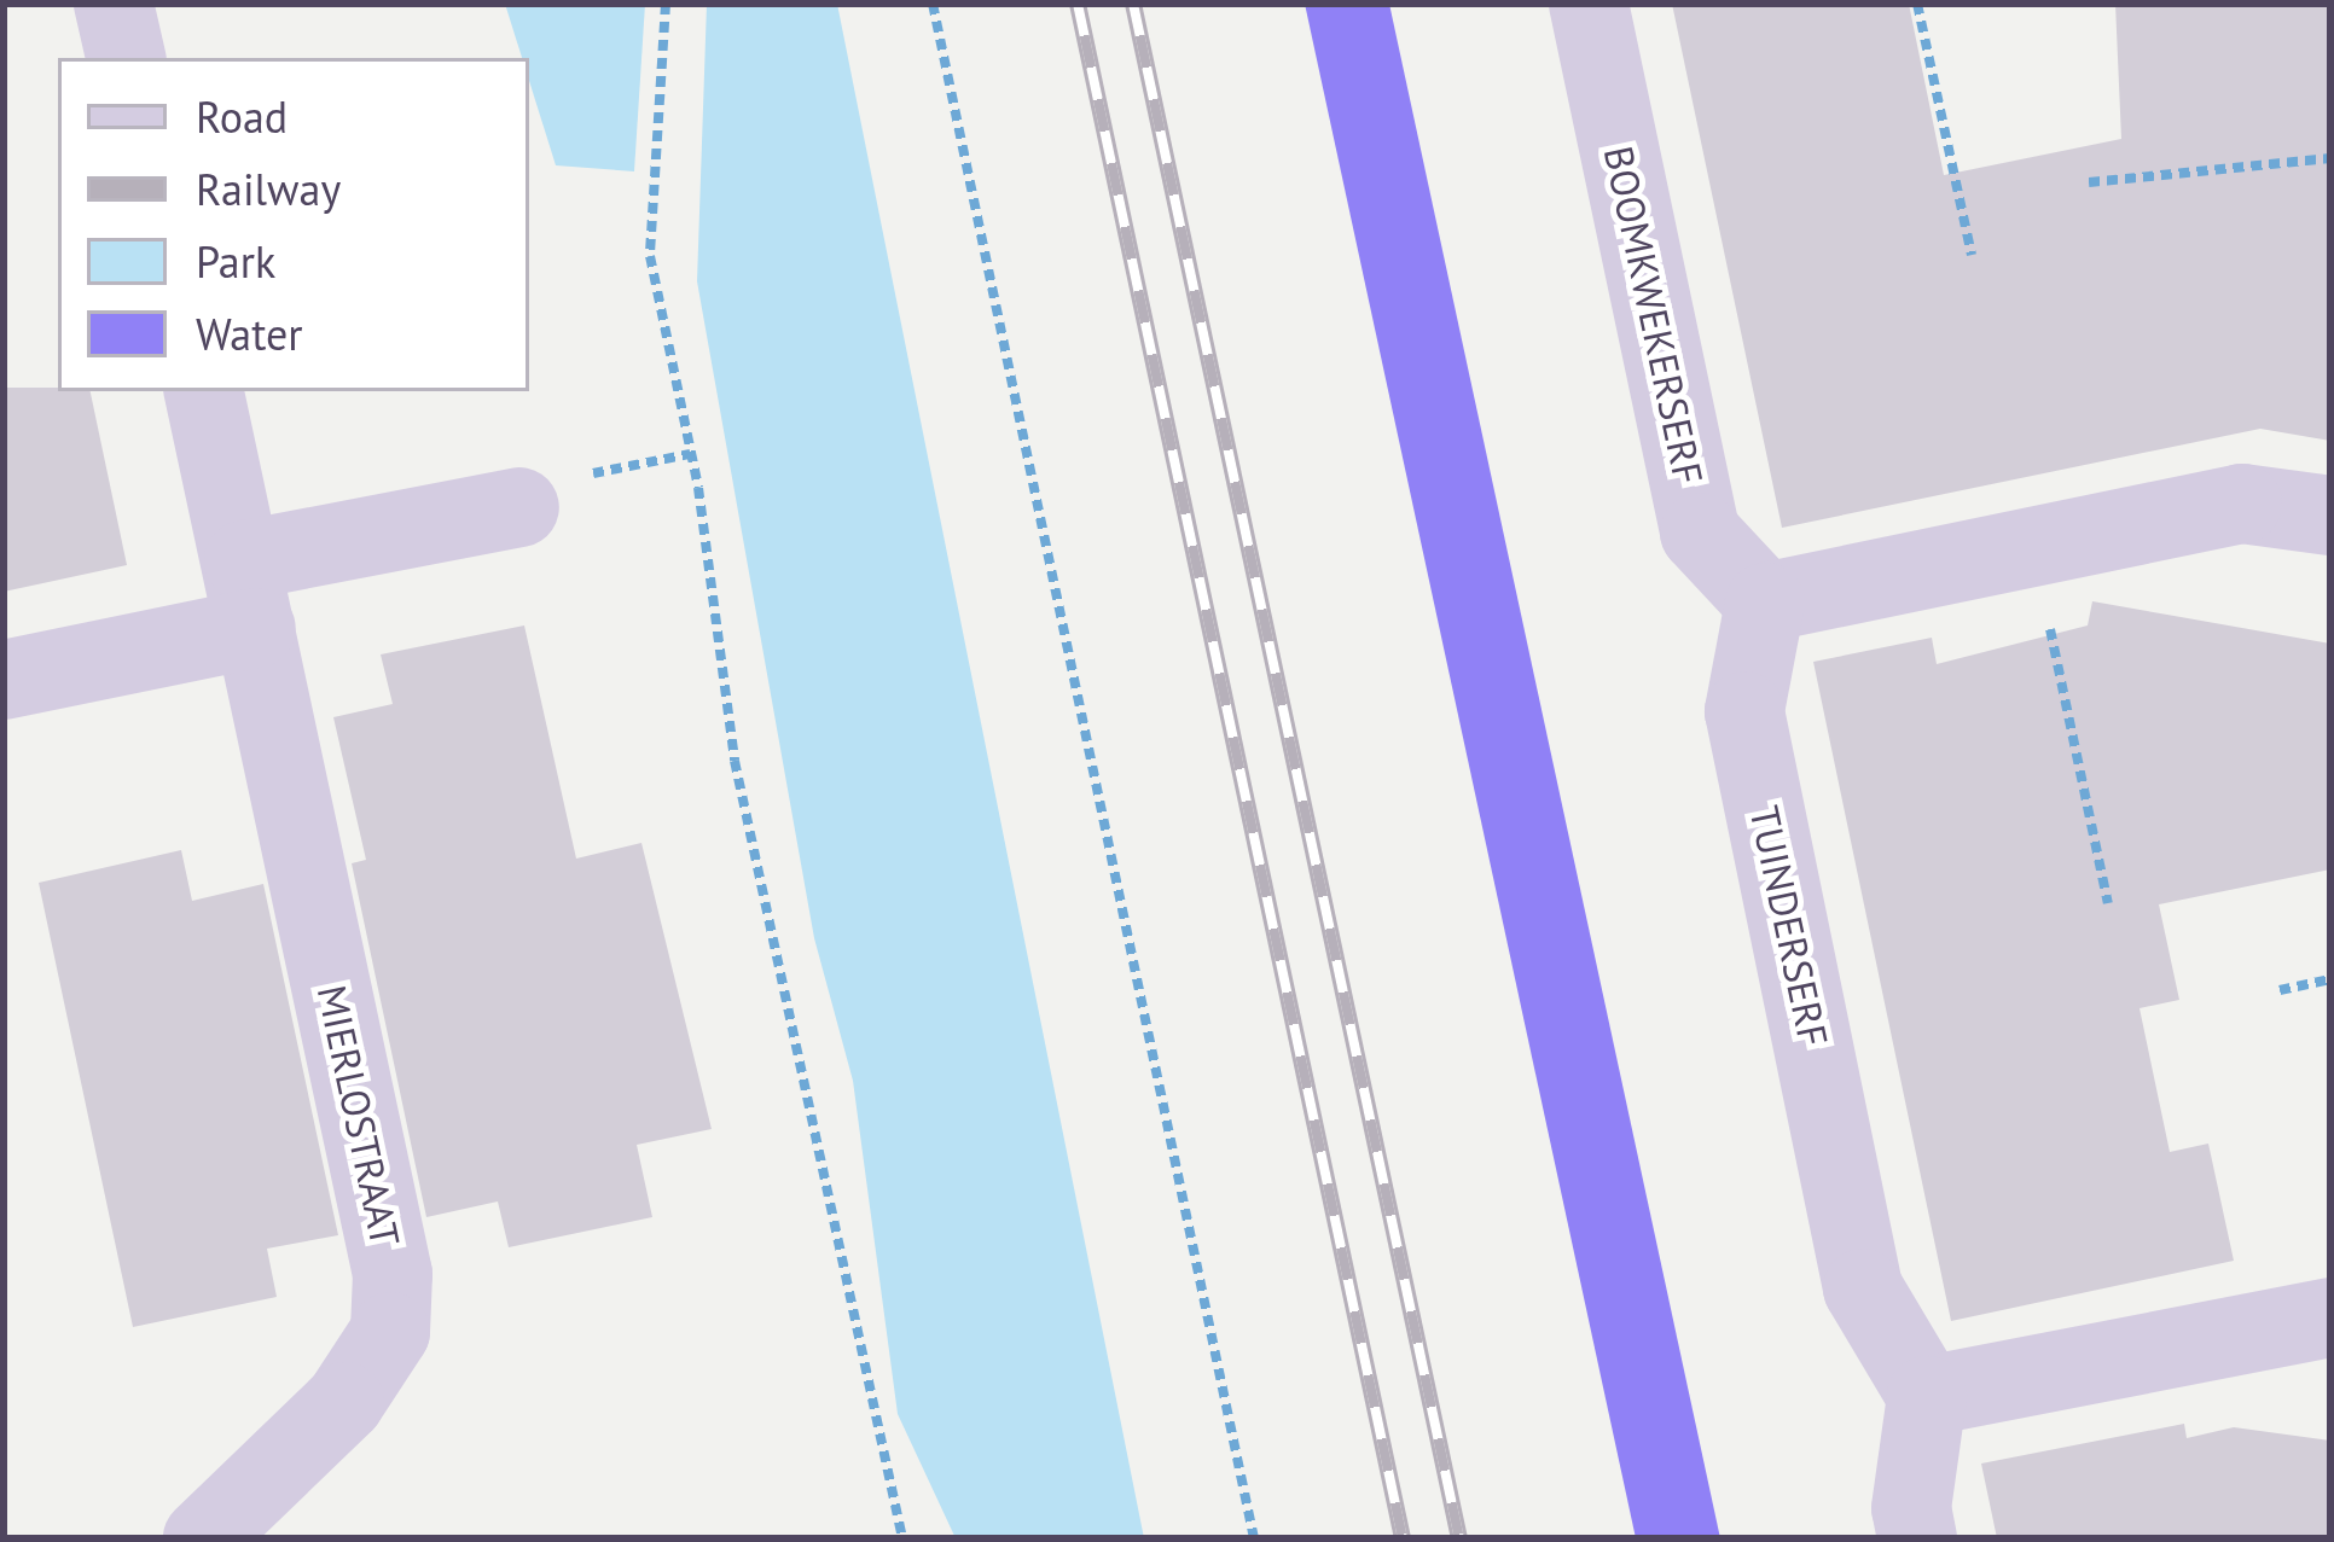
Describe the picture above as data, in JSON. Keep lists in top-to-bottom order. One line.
{"streets":{"street":["BOOMKWEKERSERF","TUINDERSERF","MIERLOSTRAAT"]},"crossings":[["BOOMKWEKERSERF","TUINDERSERF"]],"legend":["Road","Railway","Park","Water"]}
